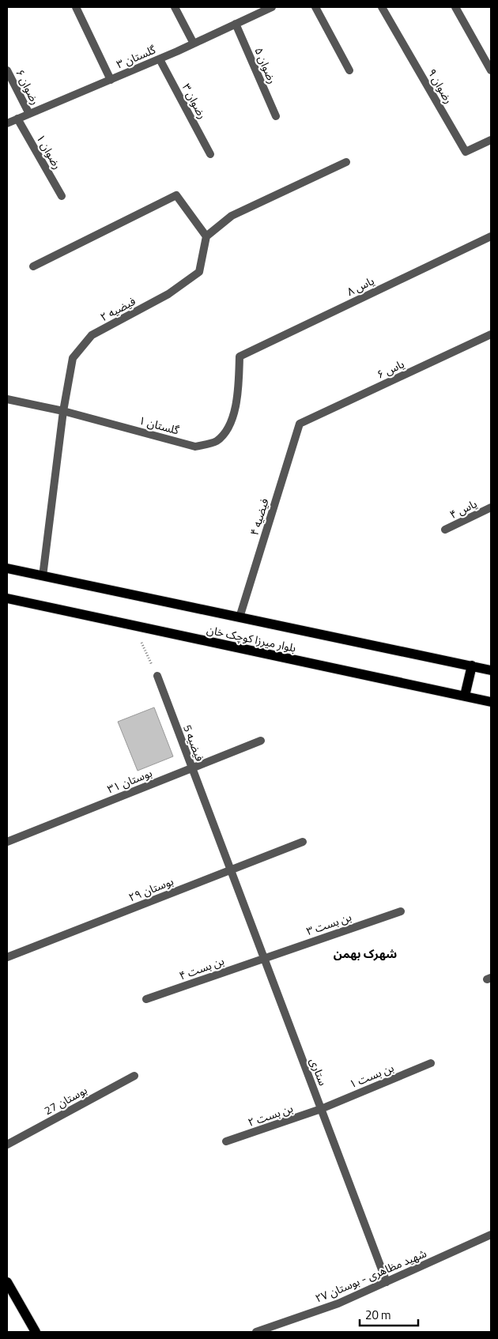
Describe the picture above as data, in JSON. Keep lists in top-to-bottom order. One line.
{"streets":{"main road":["بلوار میرزا کوچک خان"],"street":["گلستان ۳","رضوان ۵","رضوان ۹","رضوان ۶","رضوان ۳","رضوان ۱","یاس ۸","فیضیه ۲","یاس ۶","گلستان ۱","یاس ۴","فیضیه ۴","فیضیه 5","بوستان ۳۱","بوستان ۲۹","بن بست ۳","بن بست ۴","ستاری","۱ بن بست","بوستان 27","بن بست ۲","شهید مظاهری - بوستان ۲۷"]},"crossings":[["گلستان ۳","رضوان ۵"],["گلستان ۳","رضوان ۶"],["گلستان ۳","رضوان ۳"],["گلستان ۳","رضوان ۱"],["یاس ۸","گلستان ۱"],["فیضیه ۲","گلستان ۱"],["فیضیه ۲","بلوار میرزا کوچک خان"],["یاس ۶","فیضیه ۴"],["فیضیه ۴","بلوار میرزا کوچک خان"],["فیضیه 5","بوستان ۳۱"],["فیضیه 5","بوستان ۲۹"],["فیضیه 5","ستاری"],["بوستان ۲۹","ستاری"],["بن بست ۳","بن بست ۴"],["بن بست ۳","ستاری"],["بن بست ۴","ستاری"],["ستاری","۱ بن بست"],["ستاری","بن بست ۲"],["ستاری","شهید مظاهری - بوستان ۲۷"],["۱ بن بست","بن بست ۲"]],"districts":["شهرک بهمن"],"scale_bar":"20 m"}
